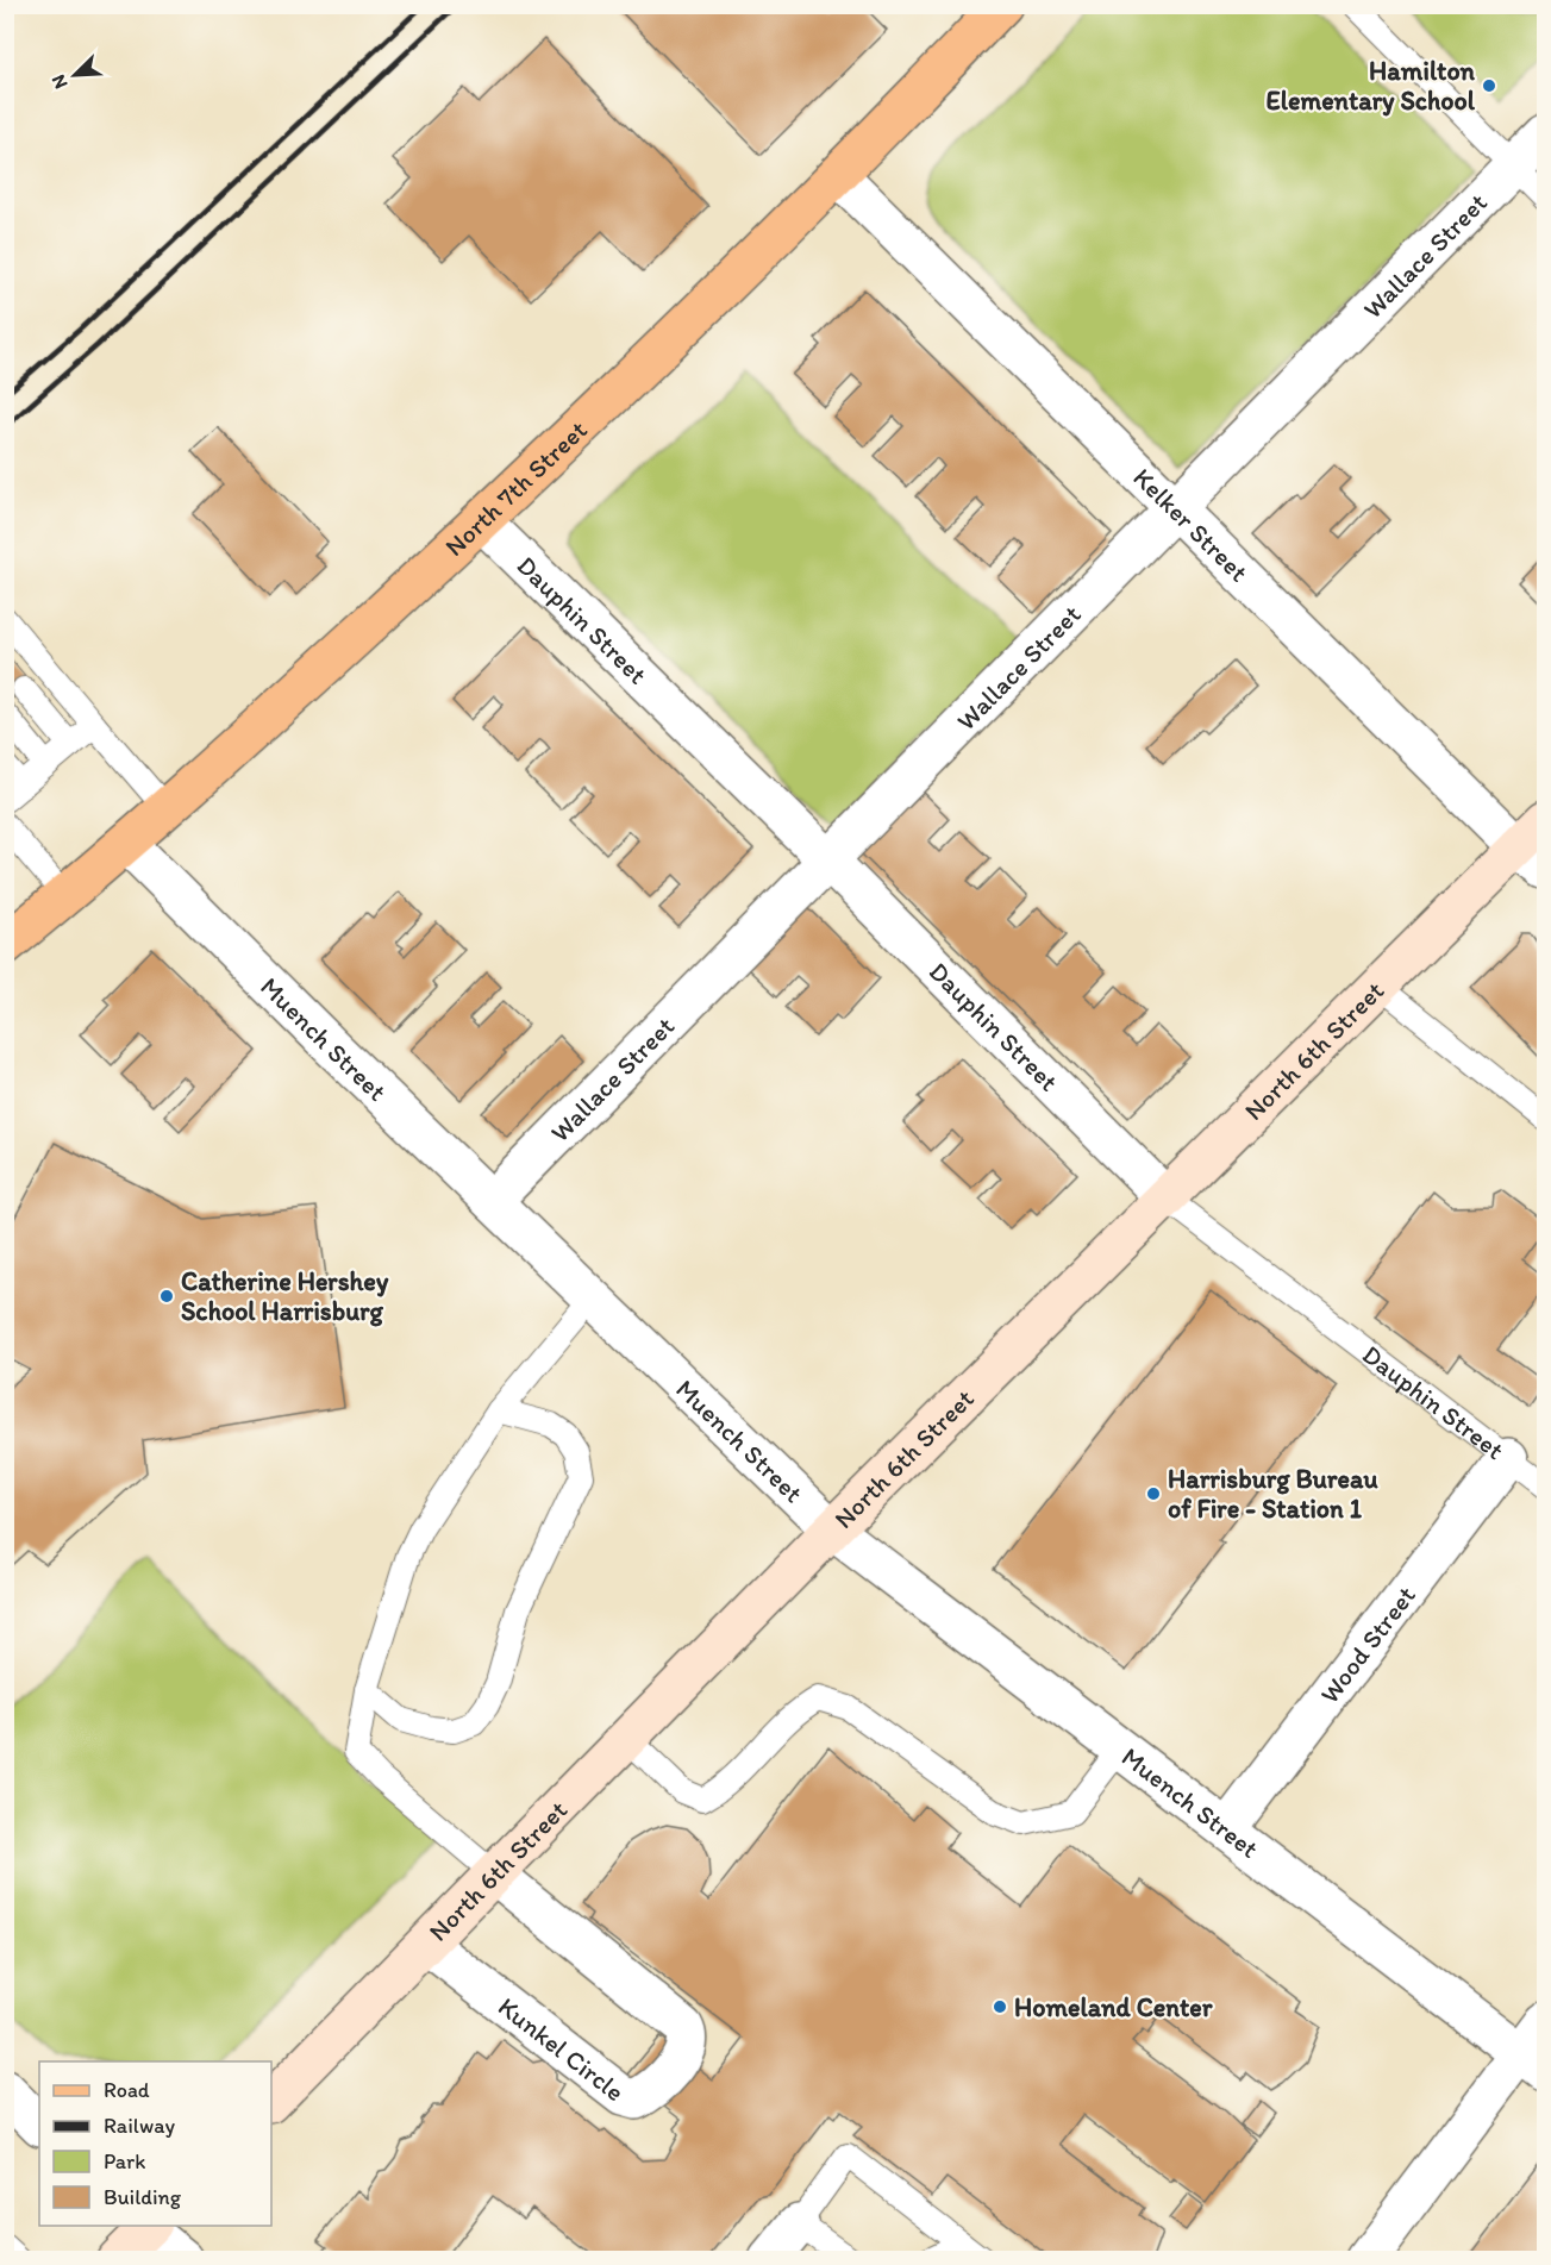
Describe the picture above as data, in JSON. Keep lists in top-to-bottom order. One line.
{"streets":{"main road":["North 7th Street","North 6th Street"],"street":["Wallace Street","Kelker Street","Dauphin Street","Muench Street","Wood Street","Kunkel Circle"]},"crossings":[["Wallace Street","Kelker Street"],["Wallace Street","Dauphin Street"],["Wallace Street","Muench Street"],["North 7th Street","Kelker Street"],["North 7th Street","Dauphin Street"],["North 7th Street","Muench Street"],["Kelker Street","North 6th Street"],["Dauphin Street","North 6th Street"],["Dauphin Street","Wood Street"],["Muench Street","North 6th Street"],["Muench Street","Wood Street"],["North 6th Street","Kunkel Circle"]],"places":["Hamilton Elementary School","Catherine Hershey School Harrisburg","Harrisburg Bureau of Fire - Station 1","Homeland Center"],"legend":["Road","Railway","Park","Building"],"north":"bottom left"}
